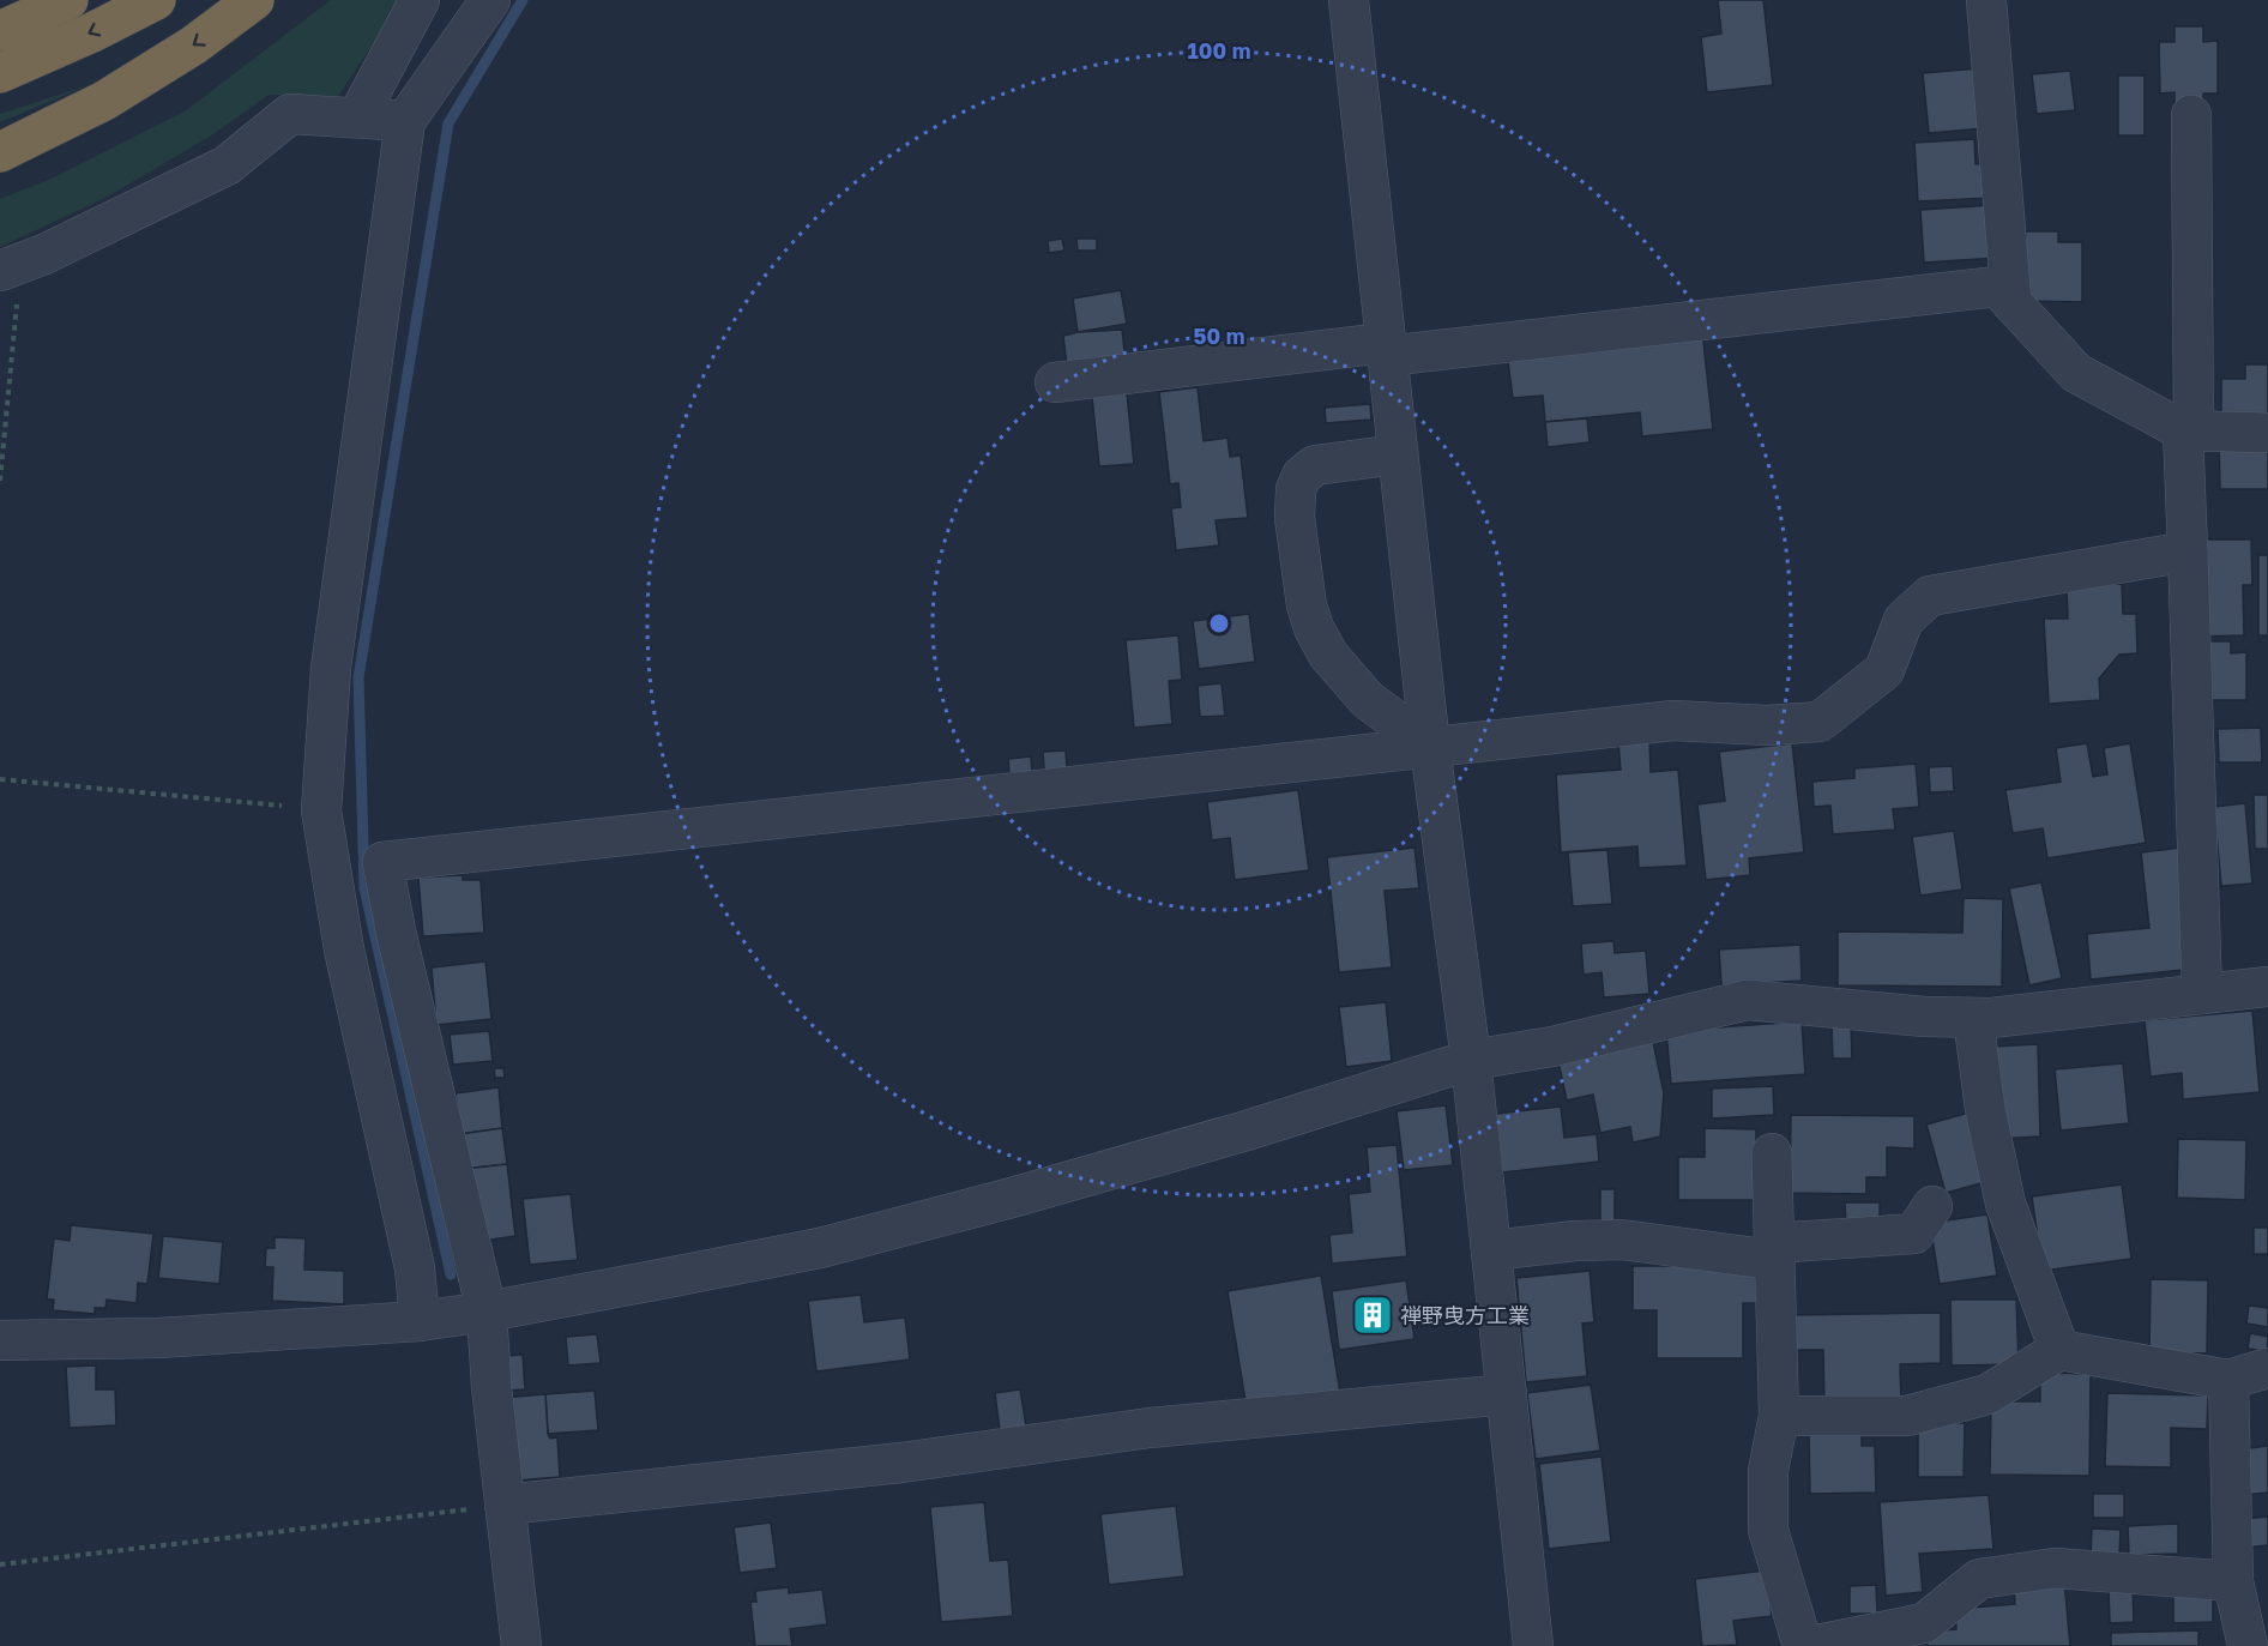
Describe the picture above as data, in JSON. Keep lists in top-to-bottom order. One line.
{"places":{"building":["禅野曳方工業"]},"rings":["100 m","50 m"]}
